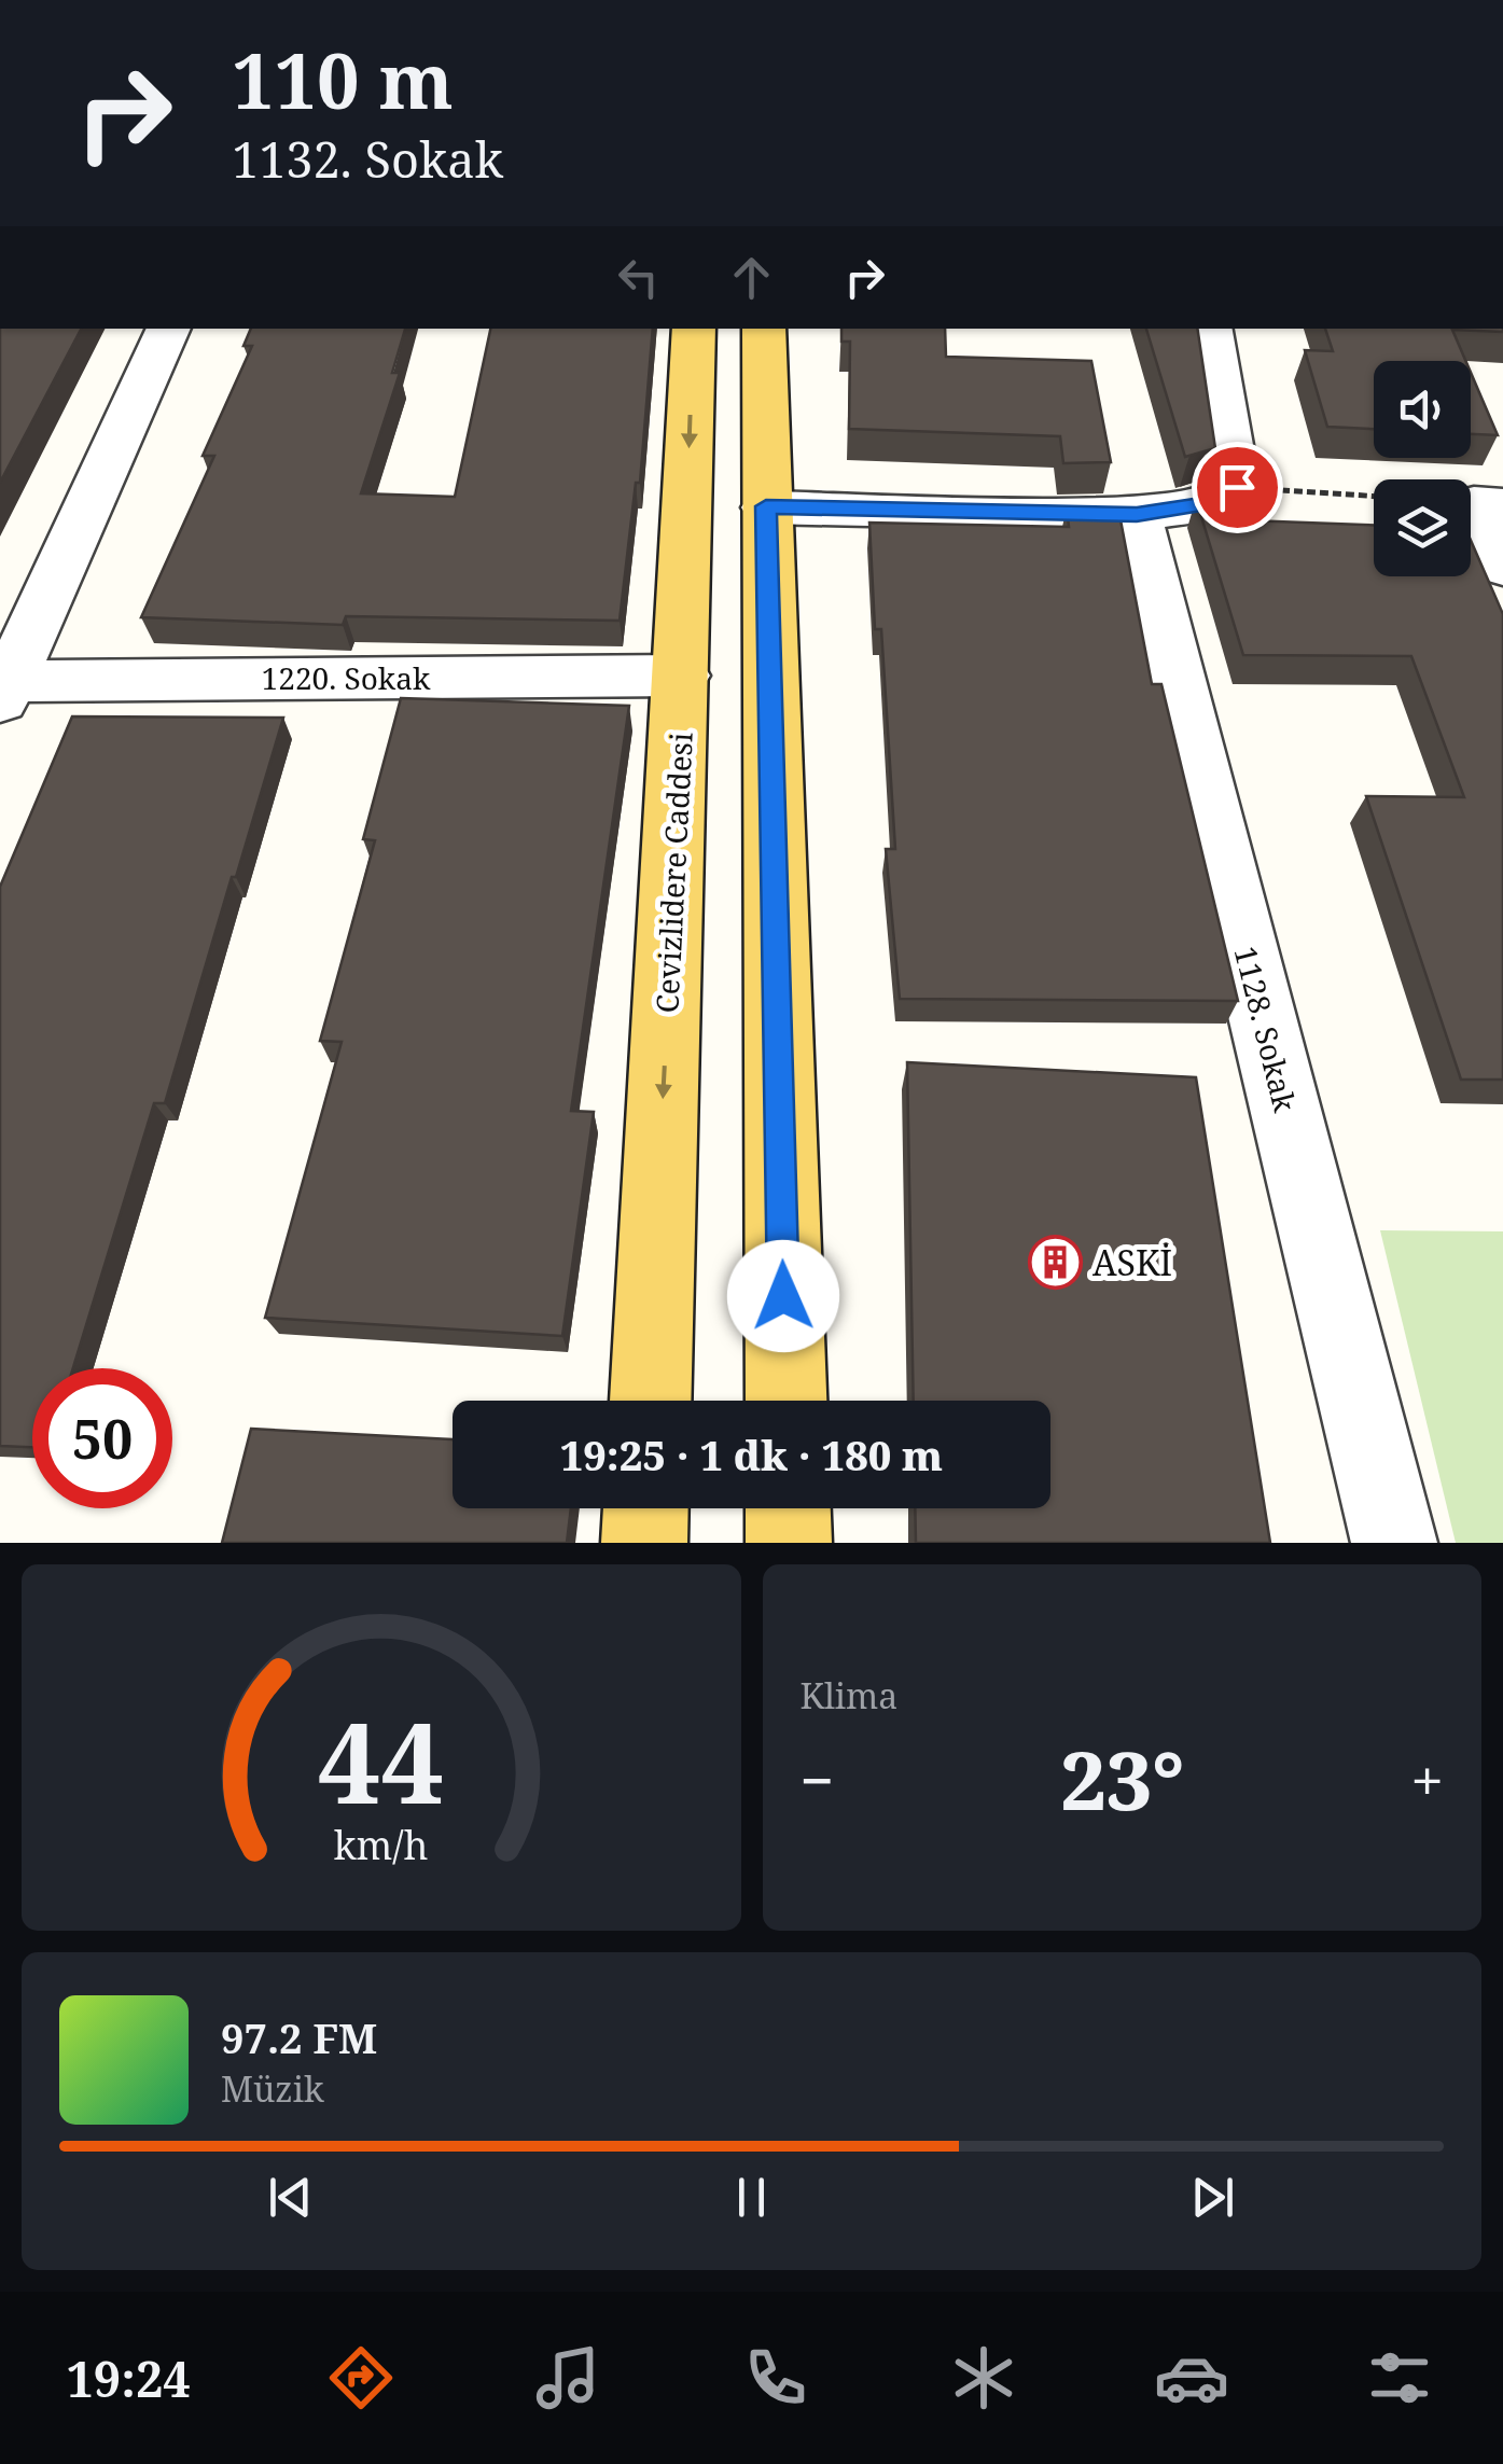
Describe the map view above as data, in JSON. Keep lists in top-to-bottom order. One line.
{"streets":{"main road":["Cevizlidere Caddesi"],"street":["1220. Sokak","1128. Sokak"]},"crossings":[["1220. Sokak","Cevizlidere Caddesi"]],"places":{"building":["ASKİ"]},"page":{"turn":["110 m","1132. Sokak"],"limit":"50","trip":"19:25 · 1 dk · 180 m","tile":"Klima","heat":["−","23°","+"],"song":["97.2 FM","Müzik"],"tabs":"19:24","gauge":["44","km/h"]}}
